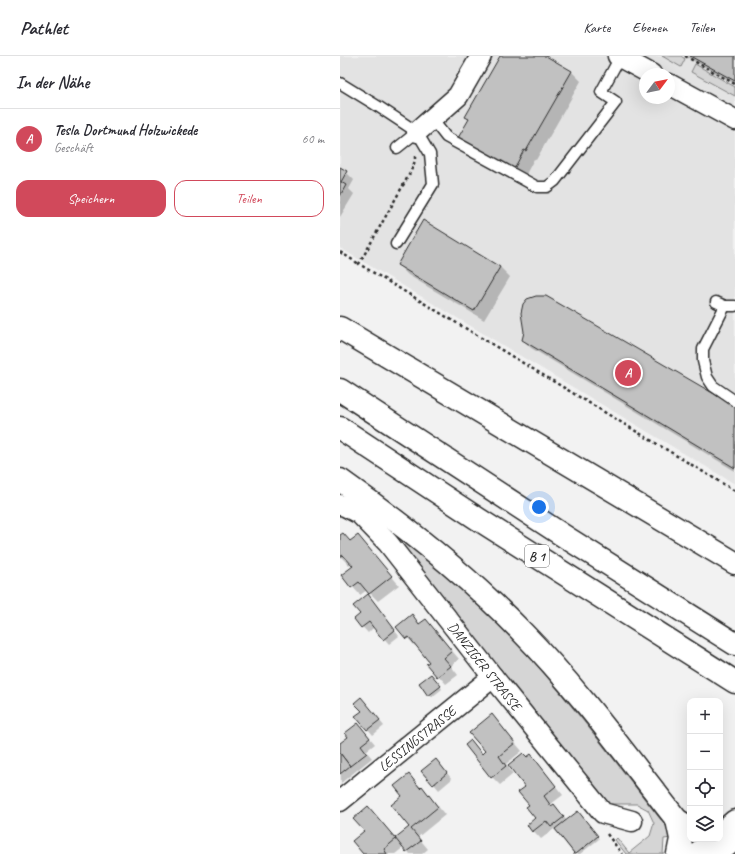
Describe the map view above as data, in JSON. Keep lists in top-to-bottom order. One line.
{"streets":{"main road":["B 1"],"street":["DANZIGER STRASSE","LESSINGSTRASSE"]},"crossings":[["DANZIGER STRASSE","LESSINGSTRASSE"]],"north":"top right","page":{"header":"Pathlet","nav":["Karte","Ebenen","Teilen"],"heading":"In der Nähe","list":[{"mark":"A","name":"Tesla Dortmund Holzwickede","note":"Geschäft","value":"60 m"}],"buttons":["Speichern","Teilen"],"pins":"A","map_buttons":["+","−"]}}
